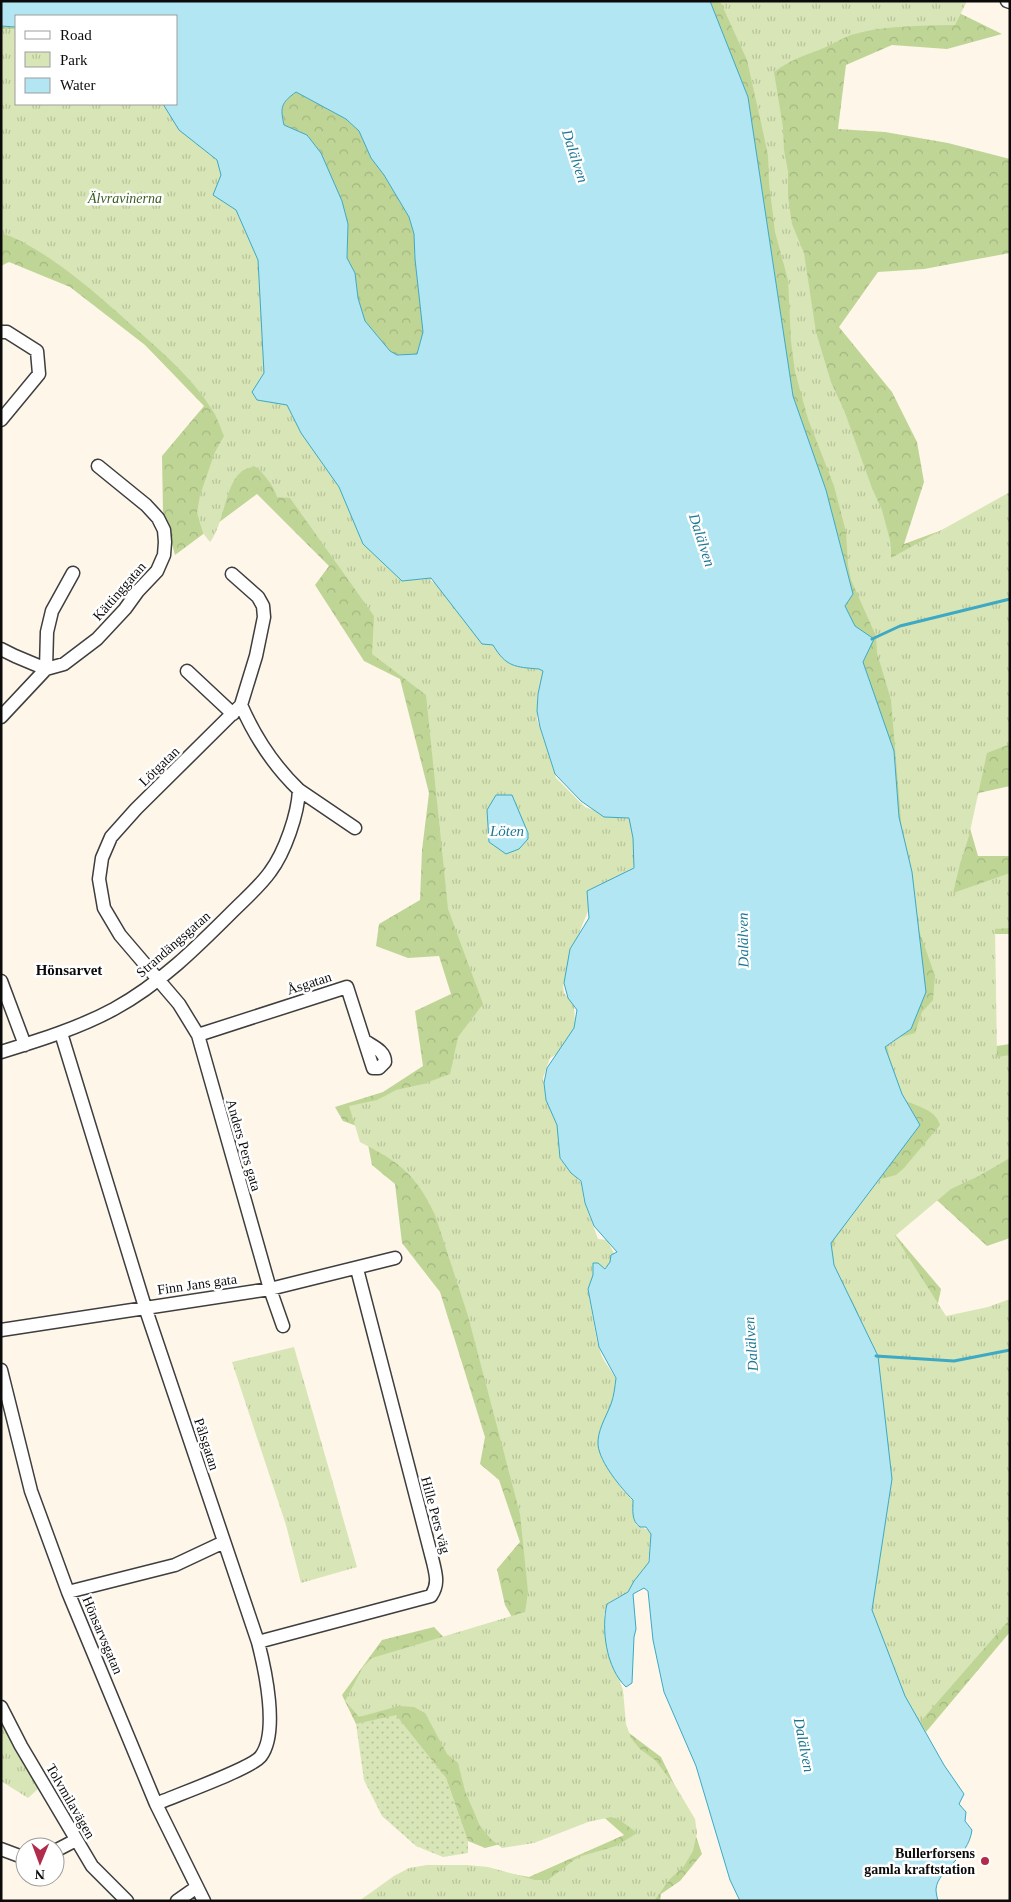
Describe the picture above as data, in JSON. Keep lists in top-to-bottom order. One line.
{"streets":{"street":["Kättinggatan","Lötgatan","Strandängsgatan","Åsgatan","Anders Pers gata","Finn Jans gata","Pålsgatan","Hille Pers väg","Hönsarvsgatan","Tolvmilavägen"]},"crossings":[["Lötgatan","Strandängsgatan"],["Lötgatan","Anders Pers gata"],["Strandängsgatan","Anders Pers gata"],["Strandängsgatan","Pålsgatan"],["Åsgatan","Anders Pers gata"],["Anders Pers gata","Finn Jans gata"],["Finn Jans gata","Pålsgatan"],["Finn Jans gata","Hille Pers väg"],["Pålsgatan","Hille Pers väg"],["Pålsgatan","Hönsarvsgatan"]],"districts":["Hönsarvet"],"water":["Dalälven","Löten"],"parks":["Älvravinerna"],"places":["Bullerforsens gamla kraftstation"],"legend":["Road","Park","Water"],"north":"bottom"}
